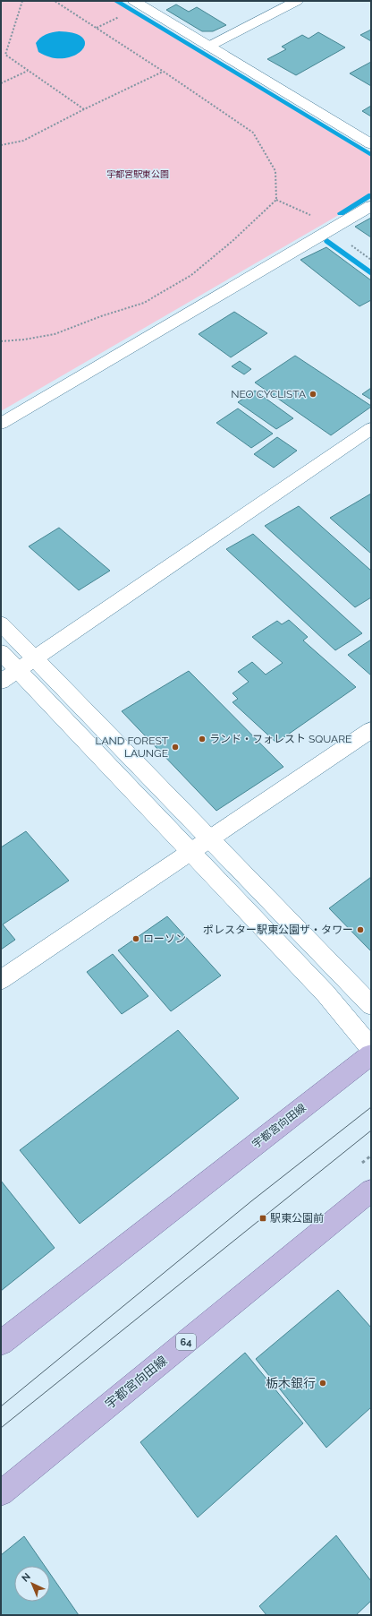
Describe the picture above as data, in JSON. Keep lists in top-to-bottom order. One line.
{"streets":{"main road":["宇都宮向田線","64"]},"parks":["宇都宮駅東公園"],"places":{"other":["NEO CYCLISTA","ランド・フォレスト SQUARE","LAND FOREST LAUNGE","ポレスター駅東公園ザ・タワー","ローソン","栃木銀行"],"transit":["駅東公園前"]},"north":"top left"}
